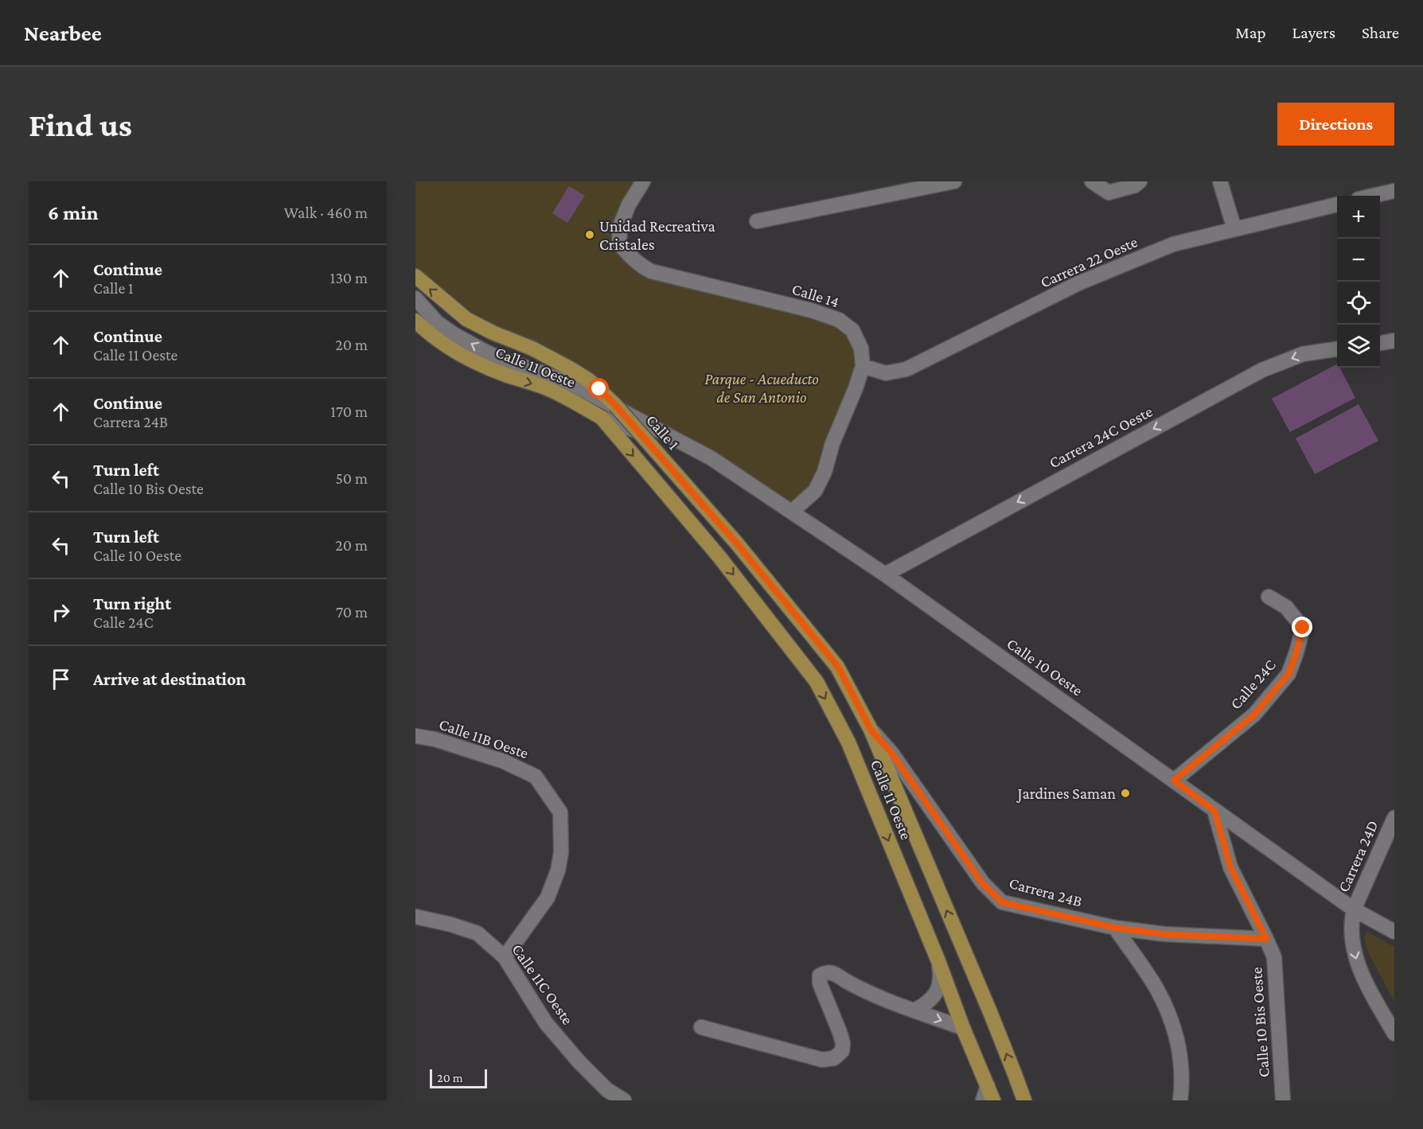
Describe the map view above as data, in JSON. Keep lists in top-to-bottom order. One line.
{"streets":{"main road":["Calle 11 Oeste","Calle 1"],"street":["Carrera 22 Oeste","Calle 14","Carrera 24C Oeste","Calle 10 Oeste","Calle 24C","Calle 11B Oeste","Carrera 24D","Carrera 24B","Calle 11C Oeste","Calle 10 Bis Oeste"]},"crossings":[["Carrera 22 Oeste","Calle 14"],["Calle 14","Calle 10 Oeste"],["Calle 11 Oeste","Calle 1"],["Calle 11 Oeste","Calle 10 Oeste"],["Calle 11 Oeste","Carrera 24B"],["Carrera 24C Oeste","Calle 10 Oeste"],["Calle 10 Oeste","Calle 24C"],["Calle 10 Oeste","Carrera 24D"],["Calle 10 Oeste","Calle 10 Bis Oeste"],["Calle 11B Oeste","Calle 11C Oeste"],["Carrera 24B","Calle 10 Bis Oeste"]],"one_way":["Calle 1","Carrera 24C Oeste","Carrera 24D"],"parks":["Parque - Acueducto de San Antonio"],"places":["Unidad Recreativa Cristales","Jardines Saman"],"scale_bar":"20 m","page":{"header":"Nearbee","nav":["Map","Layers","Share"],"buttons":"Directions","title":"Find us","heading":["6 min","Walk · 460 m"],"map_buttons":["+","−"],"list":[["Continue","Calle 1","130 m"],["Continue","Calle 11 Oeste","20 m"],["Continue","Carrera 24B","170 m"],["Turn left","Calle 10 Bis Oeste","50 m"],["Turn left","Calle 10 Oeste","20 m"],["Turn right","Calle 24C","70 m"],"Arrive at destination"],"scale":"20 m"}}
